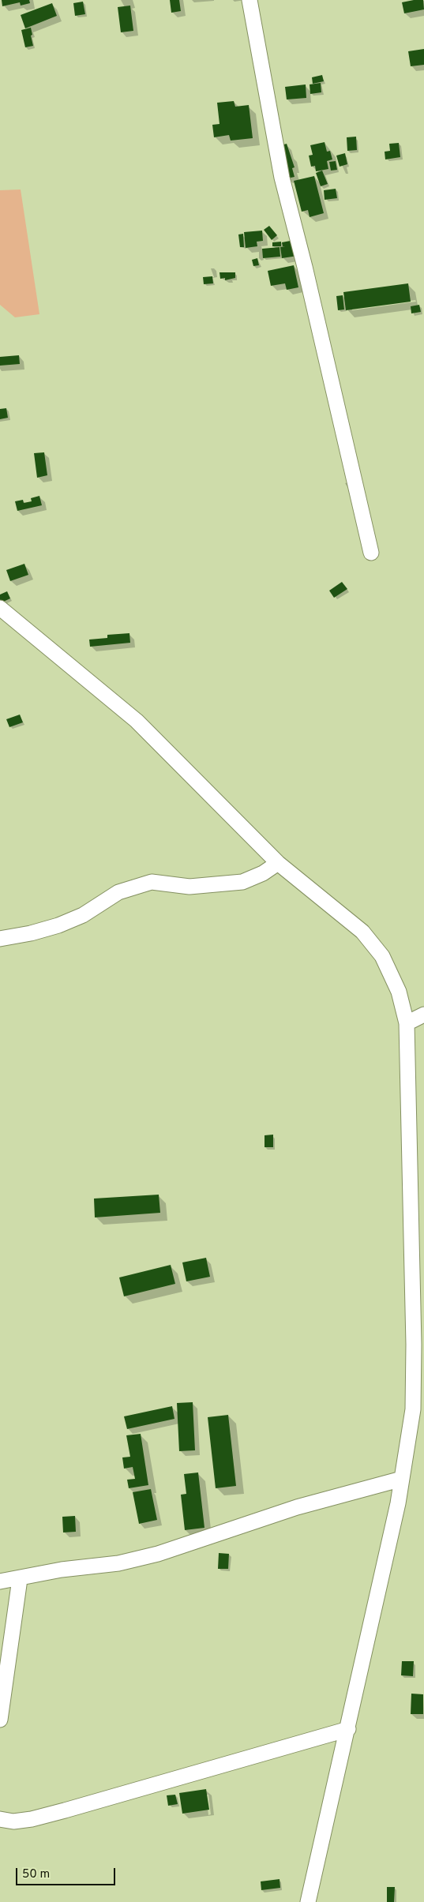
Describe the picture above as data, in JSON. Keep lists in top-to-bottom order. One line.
{"scale_bar":"50 m"}
